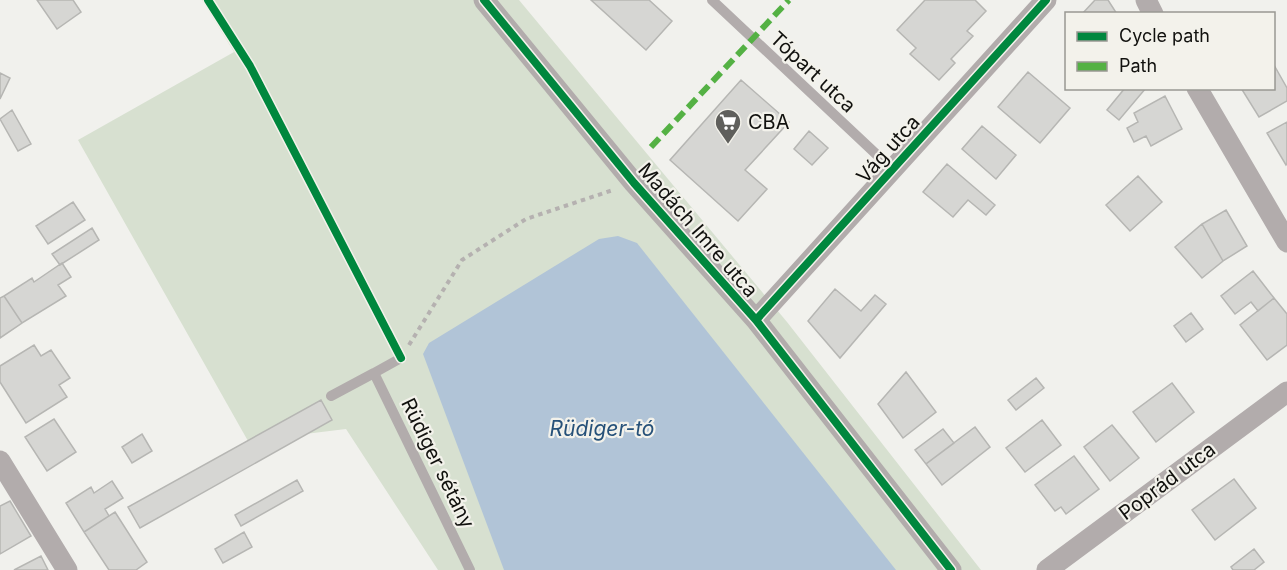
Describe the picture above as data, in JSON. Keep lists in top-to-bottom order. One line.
{"streets":{"street":["Vág utca","Madách Imre utca","Poprád utca"],"lane":["Tópart utca","Rüdiger sétány"]},"crossings":[["Tópart utca","Vág utca"],["Vág utca","Madách Imre utca"]],"water":["Rüdiger-tó"],"places":{"supermarket":["CBA"]},"legend":["Cycle path","Path"]}
